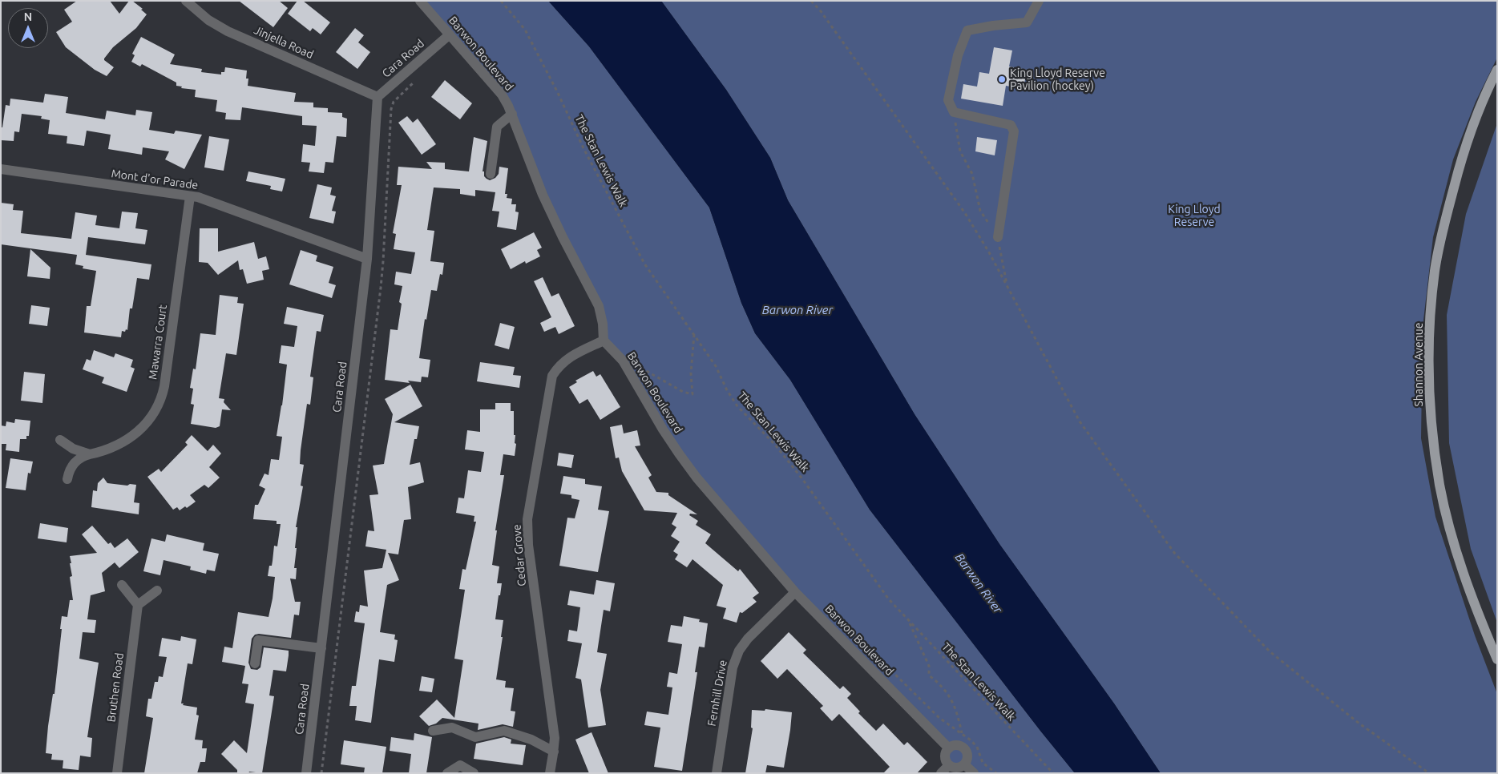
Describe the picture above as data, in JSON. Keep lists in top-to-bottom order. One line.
{"streets":{"main road":["Shannon Avenue"],"street":["Jinjella Road","Barwon Boulevard","Cara Road","Mont d'or Parade","Mawarra Court","Cedar Grove","Bruthen Road","Fernhill Drive"],"path":["The Stan Lewis Walk"]},"crossings":[["Jinjella Road","Cara Road"],["Barwon Boulevard","Cara Road"],["Barwon Boulevard","Cedar Grove"],["Barwon Boulevard","Fernhill Drive"],["Cara Road","Mont d'or Parade"],["Mont d'or Parade","Mawarra Court"]],"water":["Barwon River"],"parks":["King Lloyd Reserve"],"places":["King Lloyd Reserve Pavilion (hockey)"],"north":"top"}
